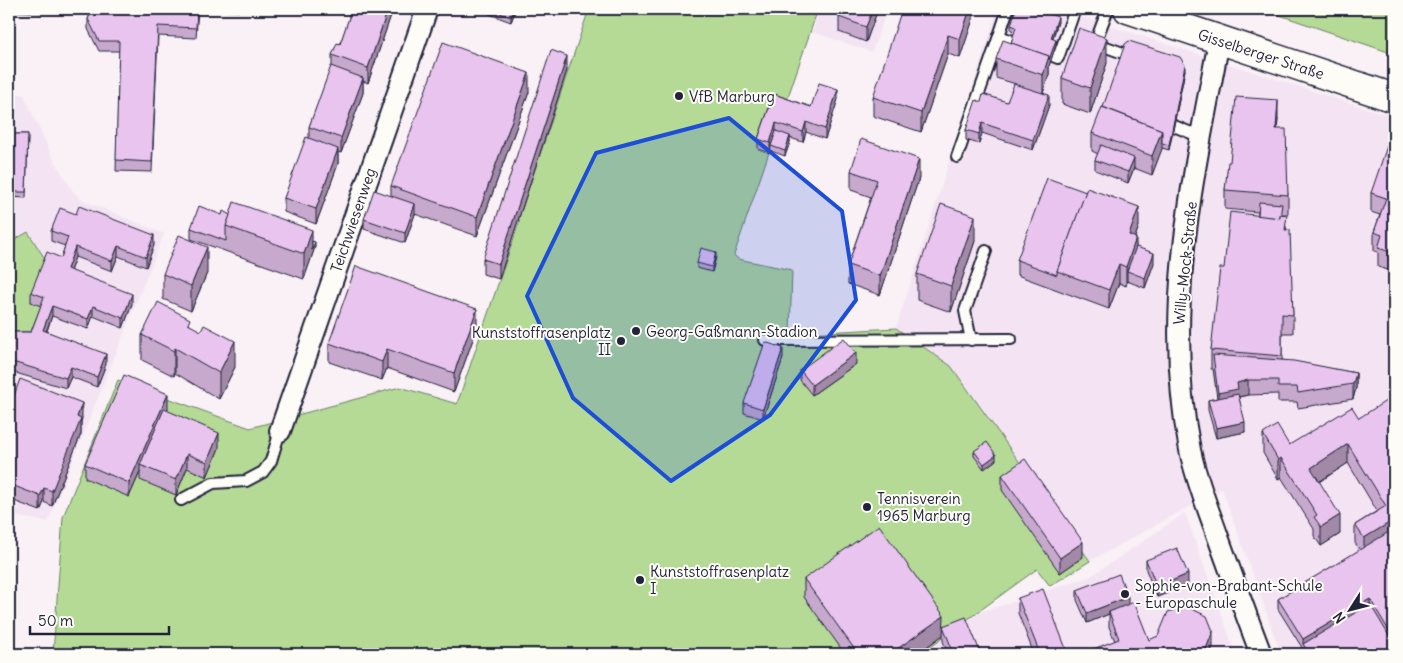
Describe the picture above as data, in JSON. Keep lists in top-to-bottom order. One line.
{"streets":{"main road":["Gisselberger Straße"],"street":["Teichwiesenweg","Willy-Mock-Straße"]},"crossings":[["Gisselberger Straße","Willy-Mock-Straße"]],"places":["VfB Marburg","Georg-Gaßmann-Stadion","Kunststoffrasenplatz II","Tennisverein 1965 Marburg","Kunststoffrasenplatz I","Sophie-von-Brabant-Schule - Europaschule"],"scale_bar":"50 m","north":"bottom left"}
